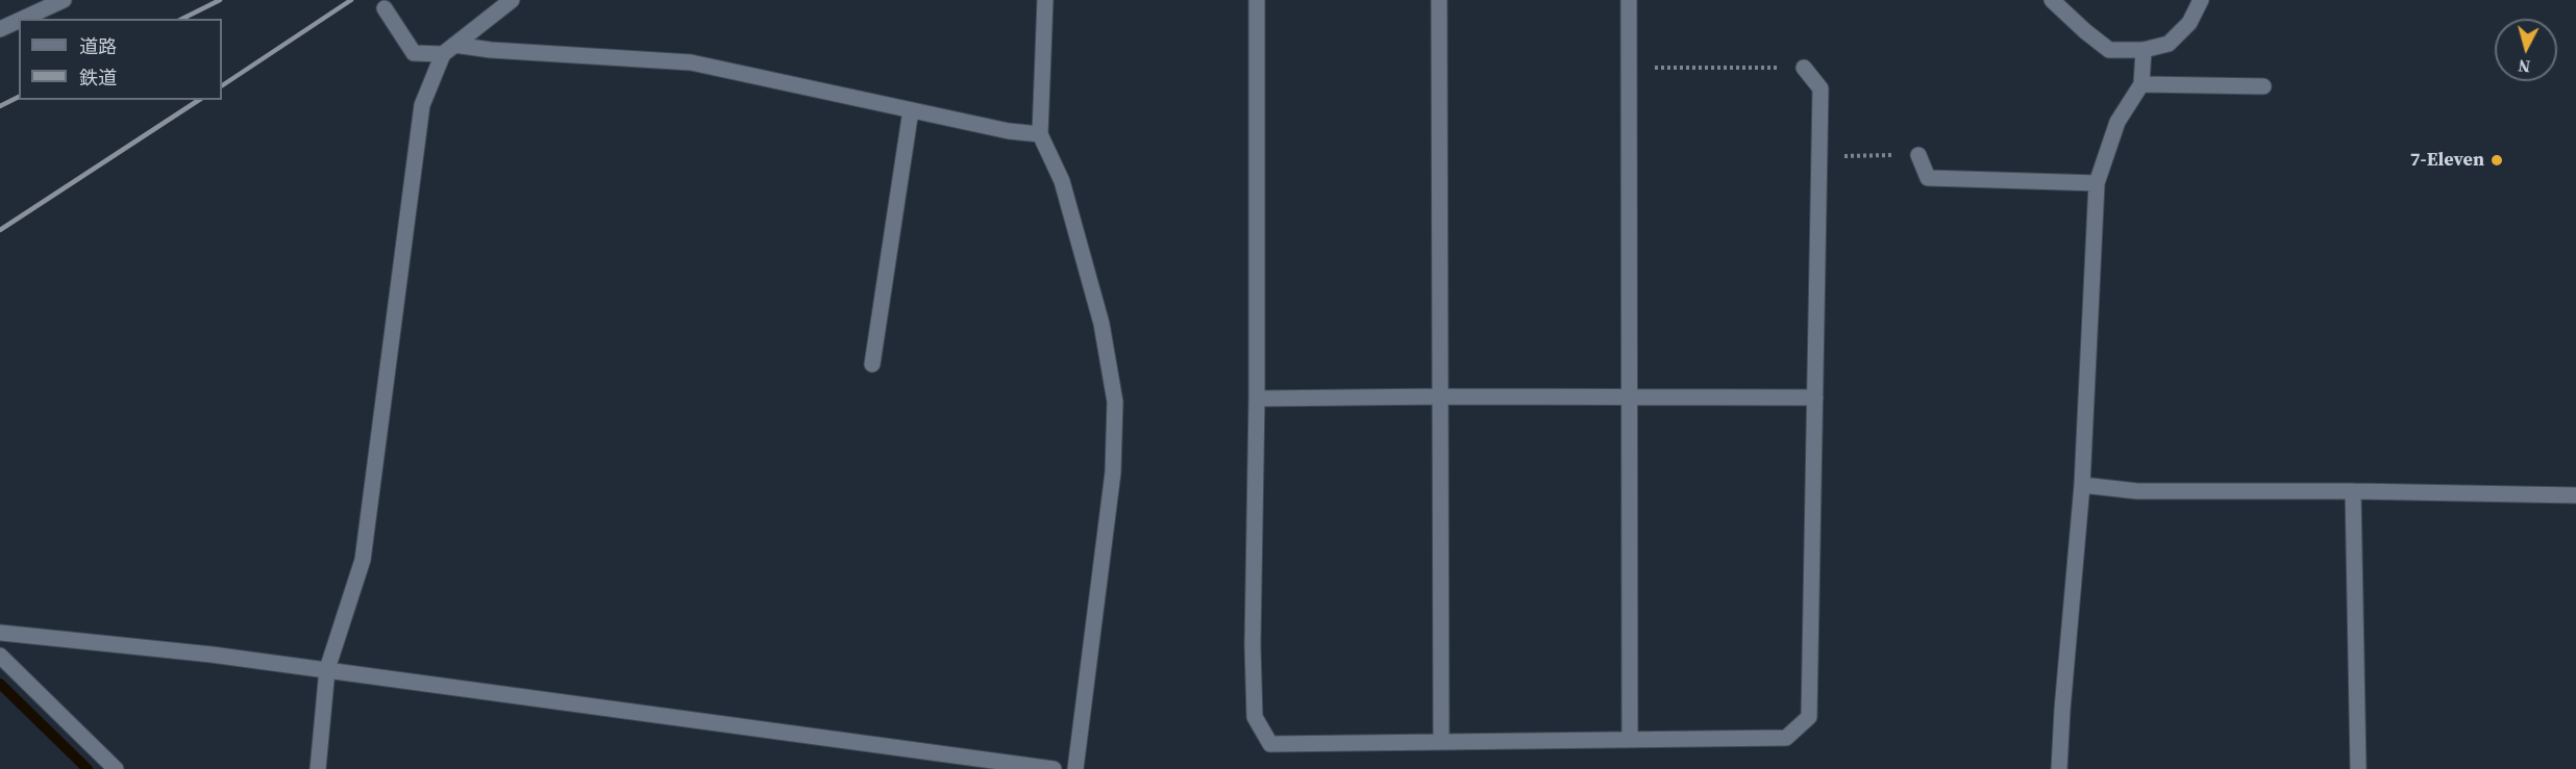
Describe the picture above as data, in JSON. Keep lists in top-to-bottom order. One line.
{"places":["7-Eleven"],"legend":["道路","鉄道"],"north":"bottom"}
